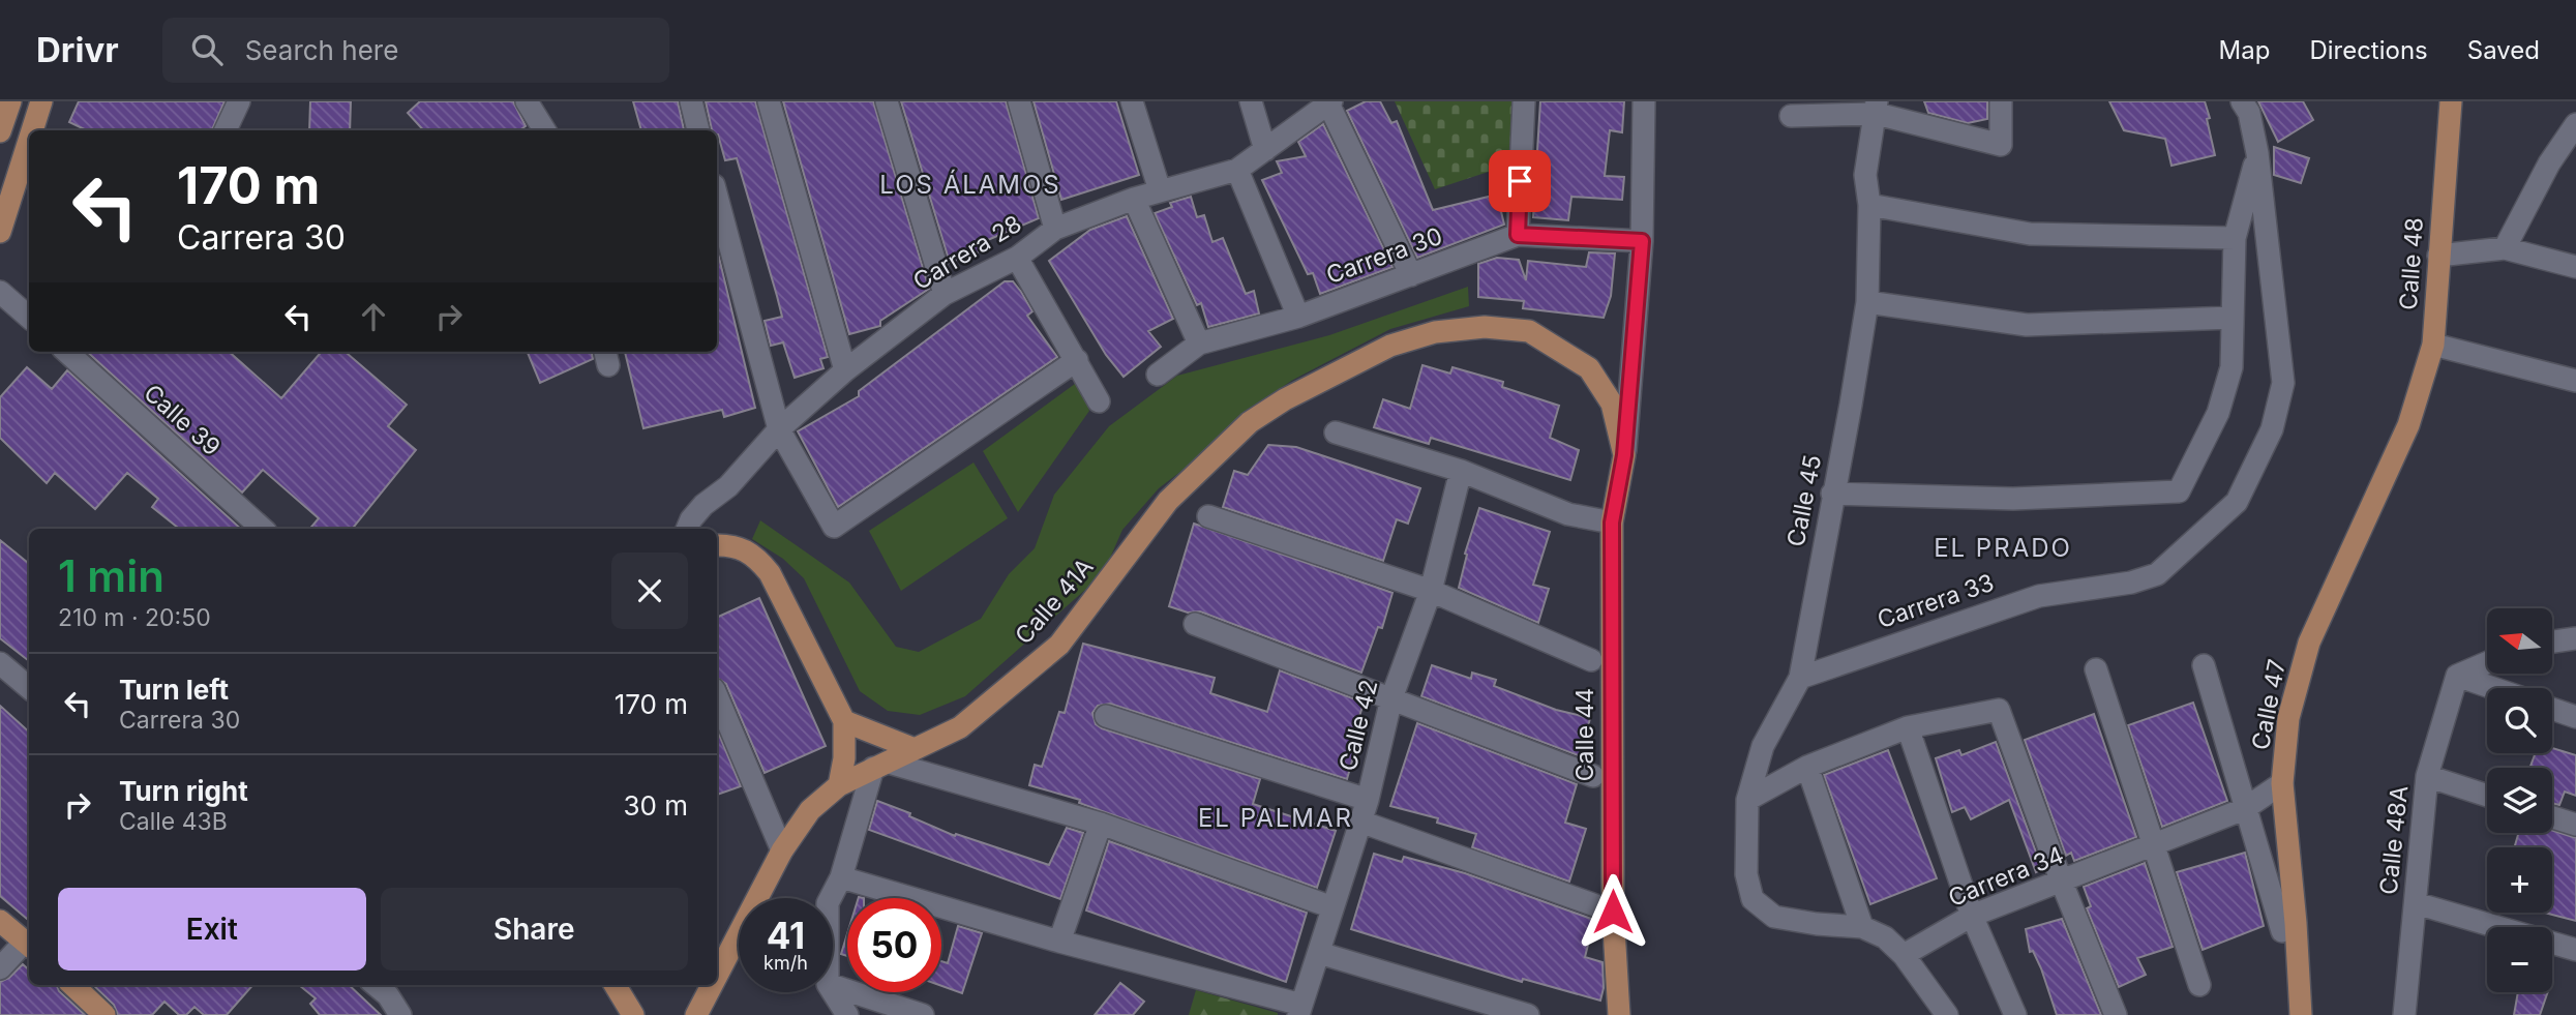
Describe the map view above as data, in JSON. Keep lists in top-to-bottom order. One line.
{"streets":{"main road":["Calle 48","Calle 41A","Calle 47","Calle 44"],"street":["Carrera 28","Carrera 30","Calle 39","Calle 45","Carrera 33","Calle 42","Calle 48A","Carrera 34"]},"crossings":[["Carrera 30","Calle 44"],["Calle 48","Calle 47"],["Calle 45","Carrera 33"],["Calle 41A","Calle 44"],["Calle 47","Carrera 34"]],"districts":["LOS ÁLAMOS","EL PRADO","EL PALMAR"],"north":"left","page":{"header":"Drivr","search":"Search here","nav":["Map","Directions","Saved"],"turn":["170 m","Carrera 30"],"heading":["1 min","210 m · 20:50"],"map_buttons":["+","−"],"list":[{"name":"Turn left","note":"Carrera 30","value":"170 m"},{"name":"Turn right","note":"Calle 43B","value":"30 m"}],"buttons":["Exit","Share"],"speed":"41 km/h","limit":"50"}}
